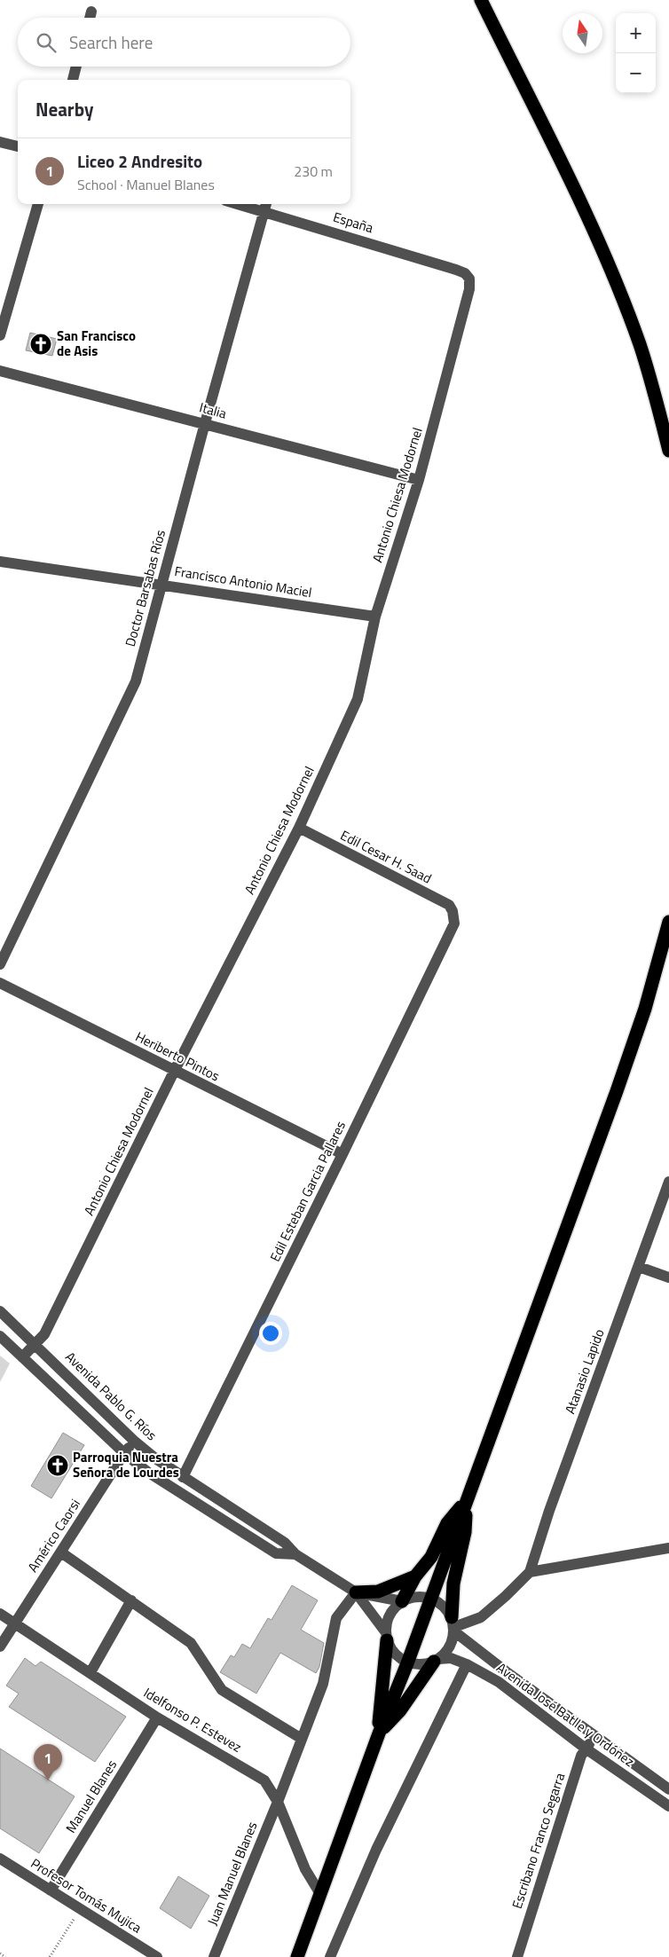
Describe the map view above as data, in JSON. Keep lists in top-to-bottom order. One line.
{"streets":{"street":["España","Italia","Antonio Chiesa Modornel","Francisco Antonio Maciel","Doctor Barsabas Ríos","Edil Cesar H. Saad","Heriberto Pintos","Edil Esteban Garcia Pallares","Atanasio Lapido","Avenida Pablo G. Ríos","Américo Caorsi","Avenida José Batlle y Ordóñez","Idelfonso P. Estevez","Manuel Blanes","Escribano Franco Segarra","Juan Manuel Blanes","Profesor Tomás Mujica"]},"crossings":[["España","Antonio Chiesa Modornel"],["España","Doctor Barsabas Ríos"],["Italia","Antonio Chiesa Modornel"],["Italia","Doctor Barsabas Ríos"],["Antonio Chiesa Modornel","Francisco Antonio Maciel"],["Antonio Chiesa Modornel","Edil Cesar H. Saad"],["Antonio Chiesa Modornel","Heriberto Pintos"],["Antonio Chiesa Modornel","Avenida Pablo G. Ríos"],["Francisco Antonio Maciel","Doctor Barsabas Ríos"],["Edil Cesar H. Saad","Edil Esteban Garcia Pallares"],["Heriberto Pintos","Edil Esteban Garcia Pallares"],["Edil Esteban Garcia Pallares","Avenida Pablo G. Ríos"],["Avenida Pablo G. Ríos","Américo Caorsi"],["Avenida Pablo G. Ríos","Avenida José Batlle y Ordóñez"],["Avenida Pablo G. Ríos","Juan Manuel Blanes"],["Américo Caorsi","Idelfonso P. Estevez"],["Avenida José Batlle y Ordóñez","Escribano Franco Segarra"],["Idelfonso P. Estevez","Manuel Blanes"],["Idelfonso P. Estevez","Juan Manuel Blanes"],["Manuel Blanes","Profesor Tomás Mujica"]],"places":{"church":["San Francisco de Asis","Parroquia Nuestra Señora de Lourdes"]},"north":"top","page":{"map_buttons":["+","−"],"search":"Search here","heading":"Nearby","list":[{"mark":"1","name":"Liceo 2 Andresito","note":"School · Manuel Blanes","value":"230 m"}],"pins":"1"}}
